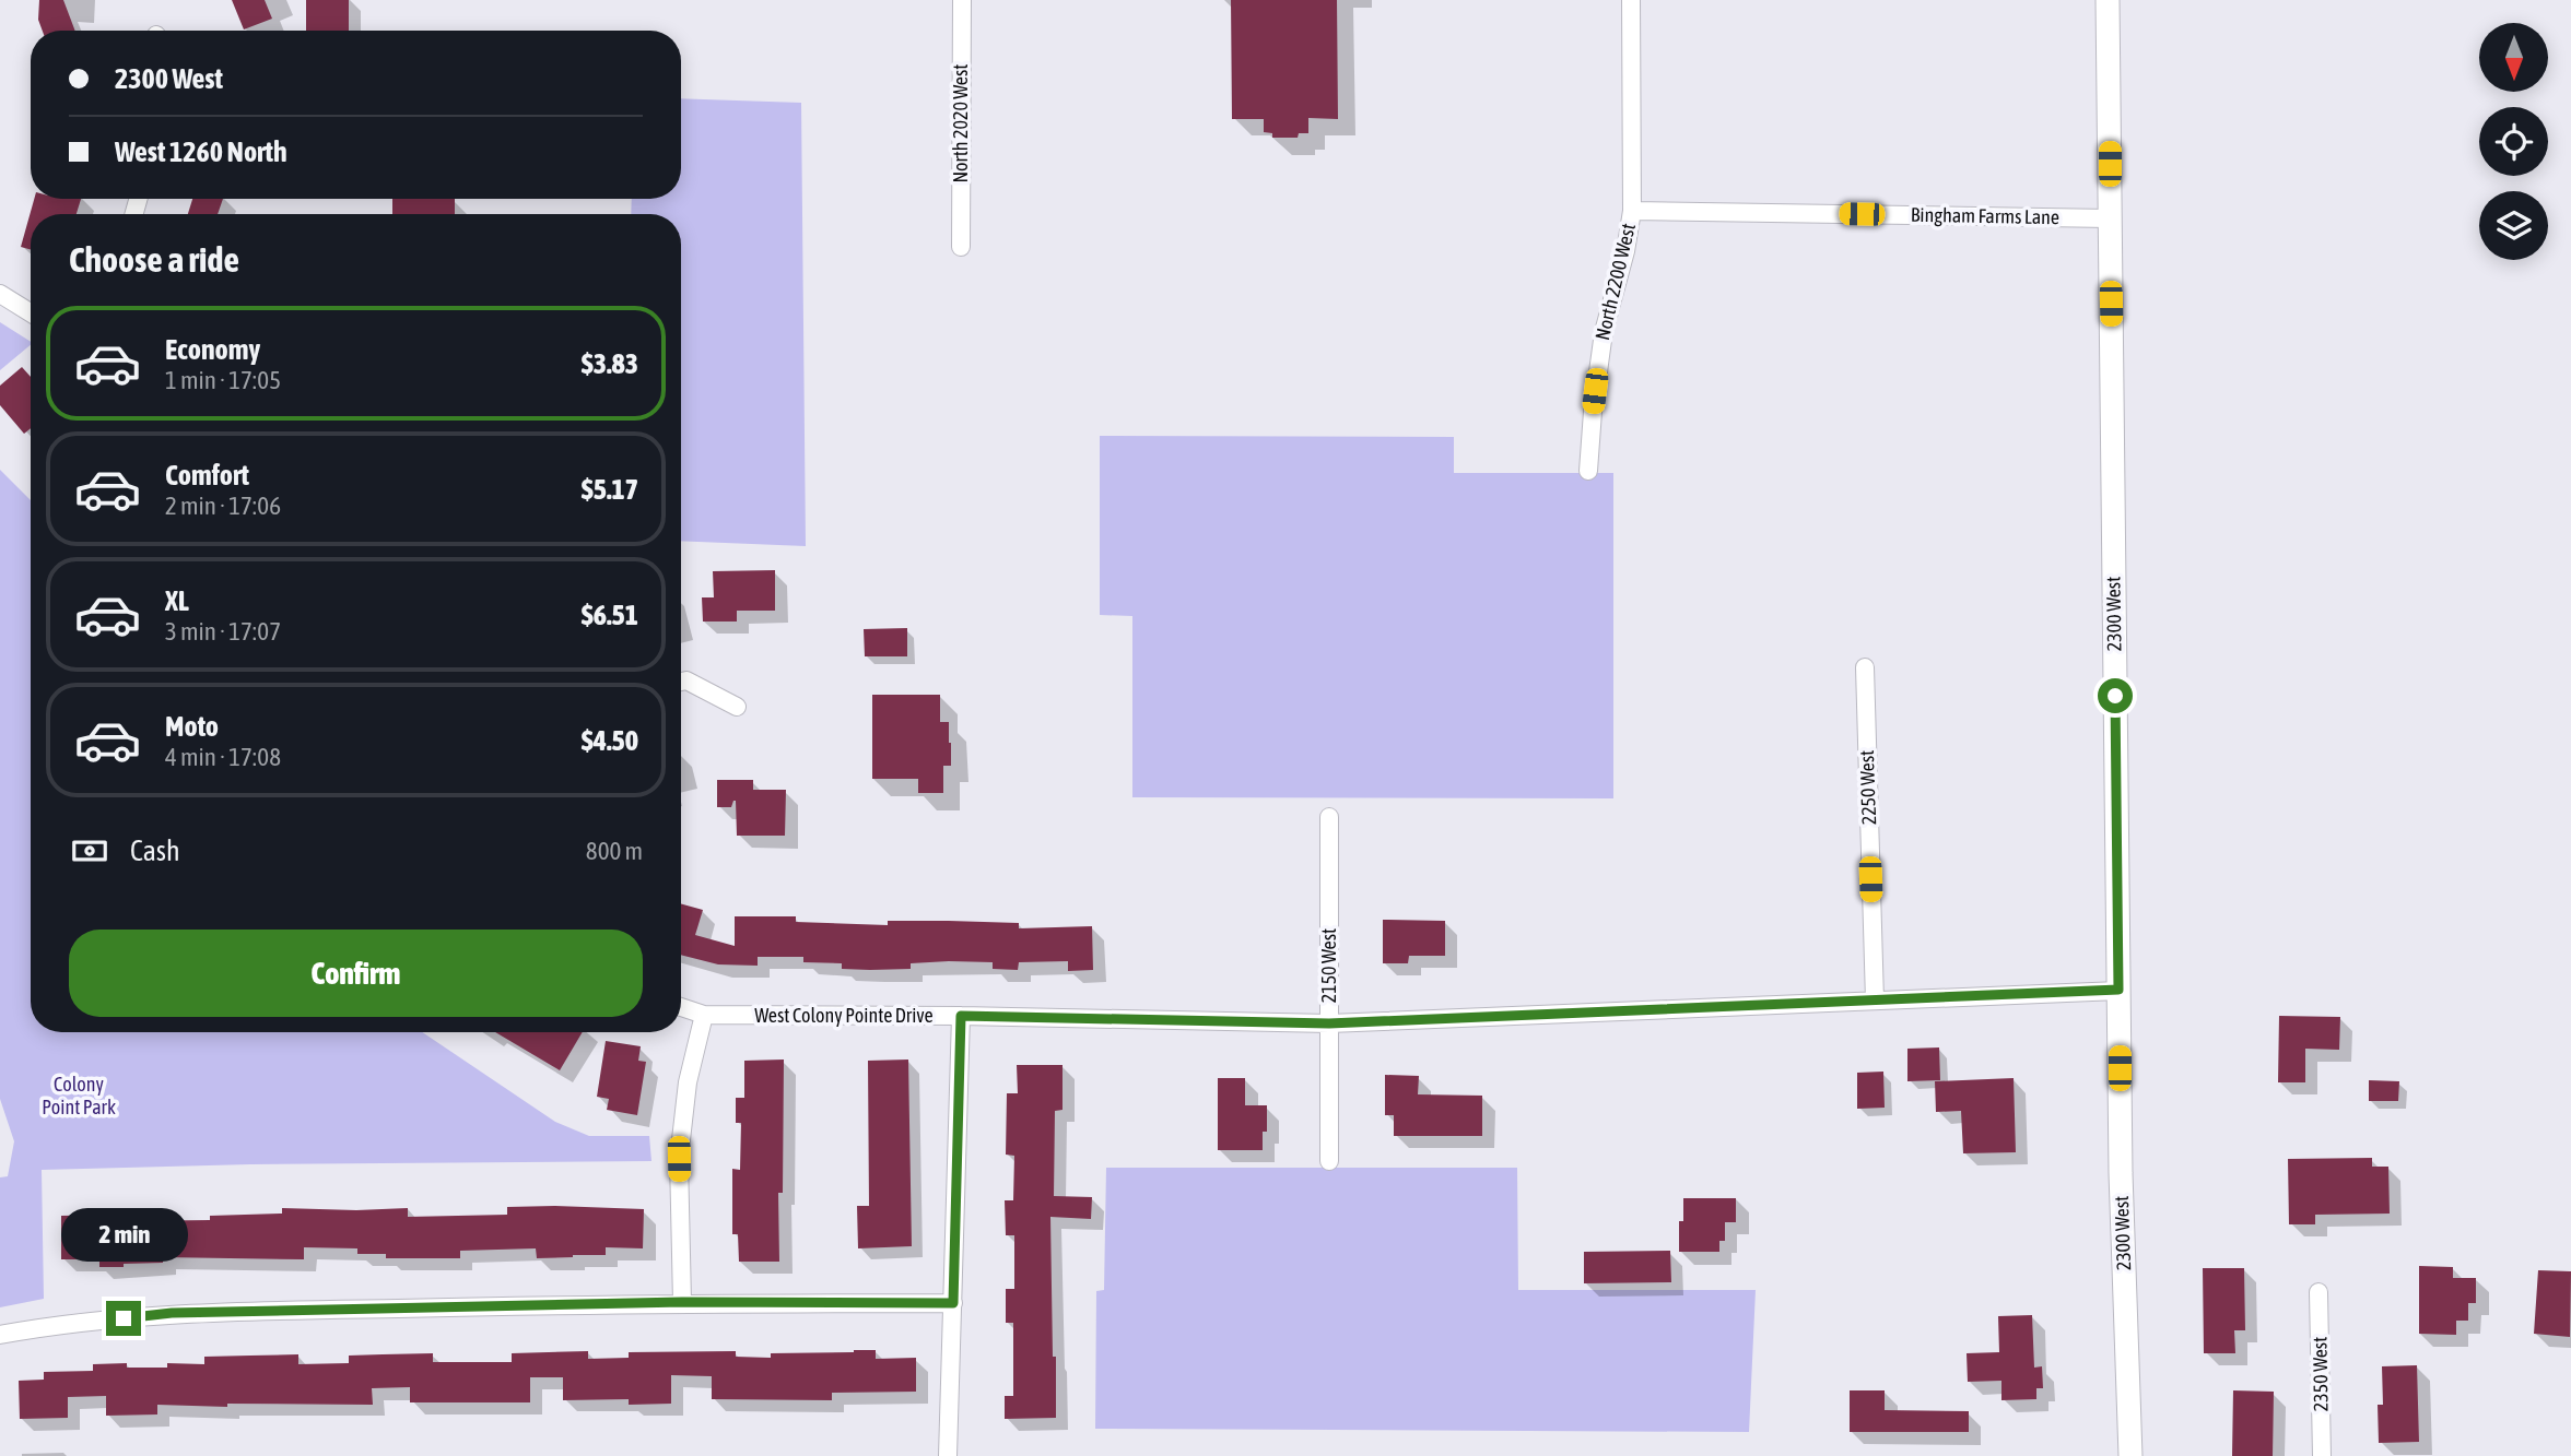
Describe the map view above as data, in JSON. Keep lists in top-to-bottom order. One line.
{"streets":{"main road":["2300 West"],"street":["North 2020 West","Bingham Farms Lane","North 2200 West","2250 West","2150 West","West Colony Pointe Drive","2350 West"]},"crossings":[["Bingham Farms Lane","North 2200 West"],["Bingham Farms Lane","2300 West"],["2300 West","West Colony Pointe Drive"],["2250 West","West Colony Pointe Drive"],["2150 West","West Colony Pointe Drive"]],"parks":["Colony Point Park"],"north":"bottom","page":{"banner":["2300 West","West 1260 North"],"heading":"Choose a ride","list":[{"name":"Economy","note":"1 min · 17:05","value":"$3.83"},{"name":"Comfort","note":"2 min · 17:06","value":"$5.17"},{"name":"XL","note":"3 min · 17:07","value":"$6.51"},{"name":"Moto","note":"4 min · 17:08","value":"$4.50"}],"pay":["Cash","800 m"],"buttons":"Confirm","bubble":"2 min"}}
